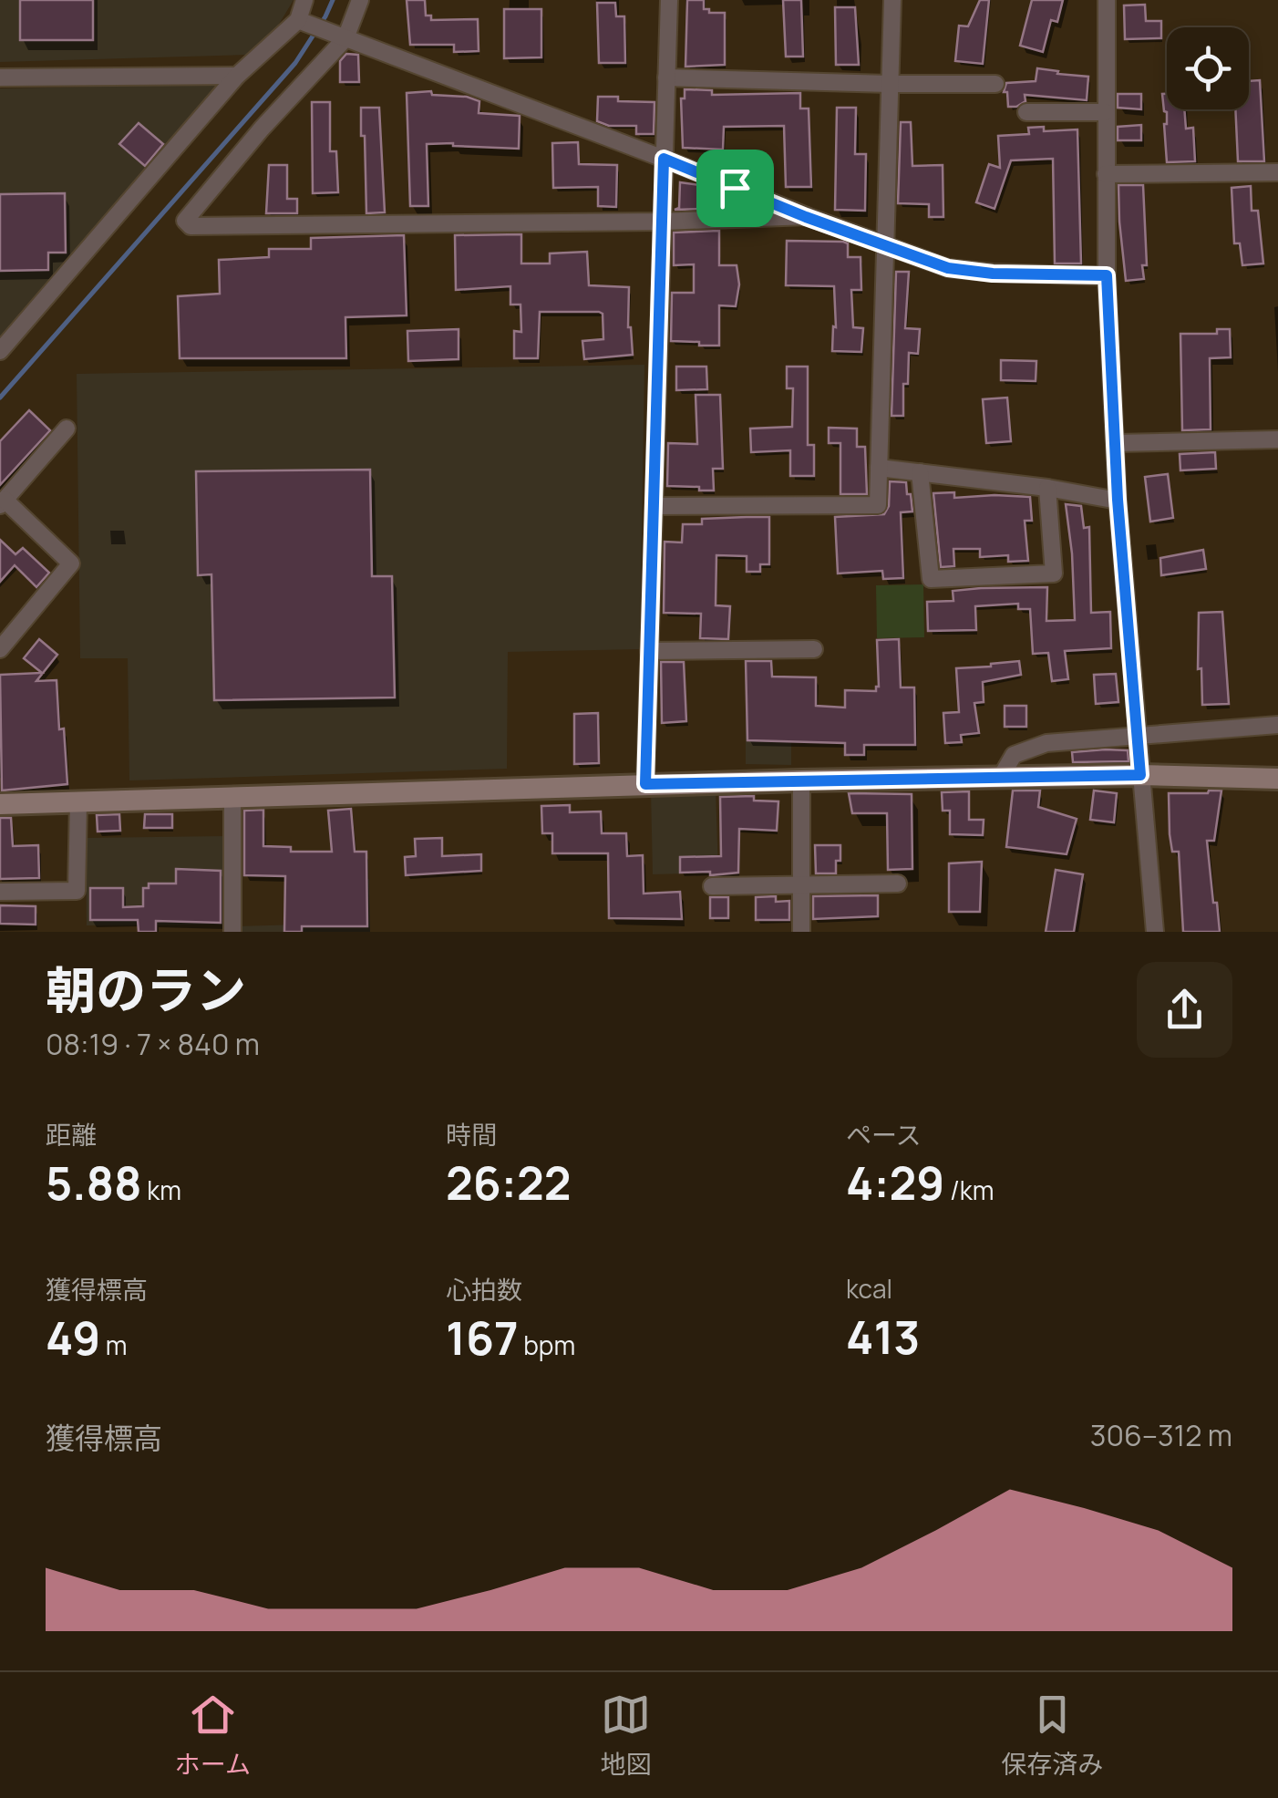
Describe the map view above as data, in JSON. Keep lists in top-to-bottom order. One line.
{"page":{"heading":["朝のラン","08:19 · 7 × 840 m"],"stats":[["距離","5.88 km"],["時間","26:22"],["ペース","4:29 /km"],["獲得標高","49 m"],["心拍数","167 bpm"],["kcal","413"]],"chart":["獲得標高","306–312 m"],"tabs":["ホーム","地図","保存済み"]}}
